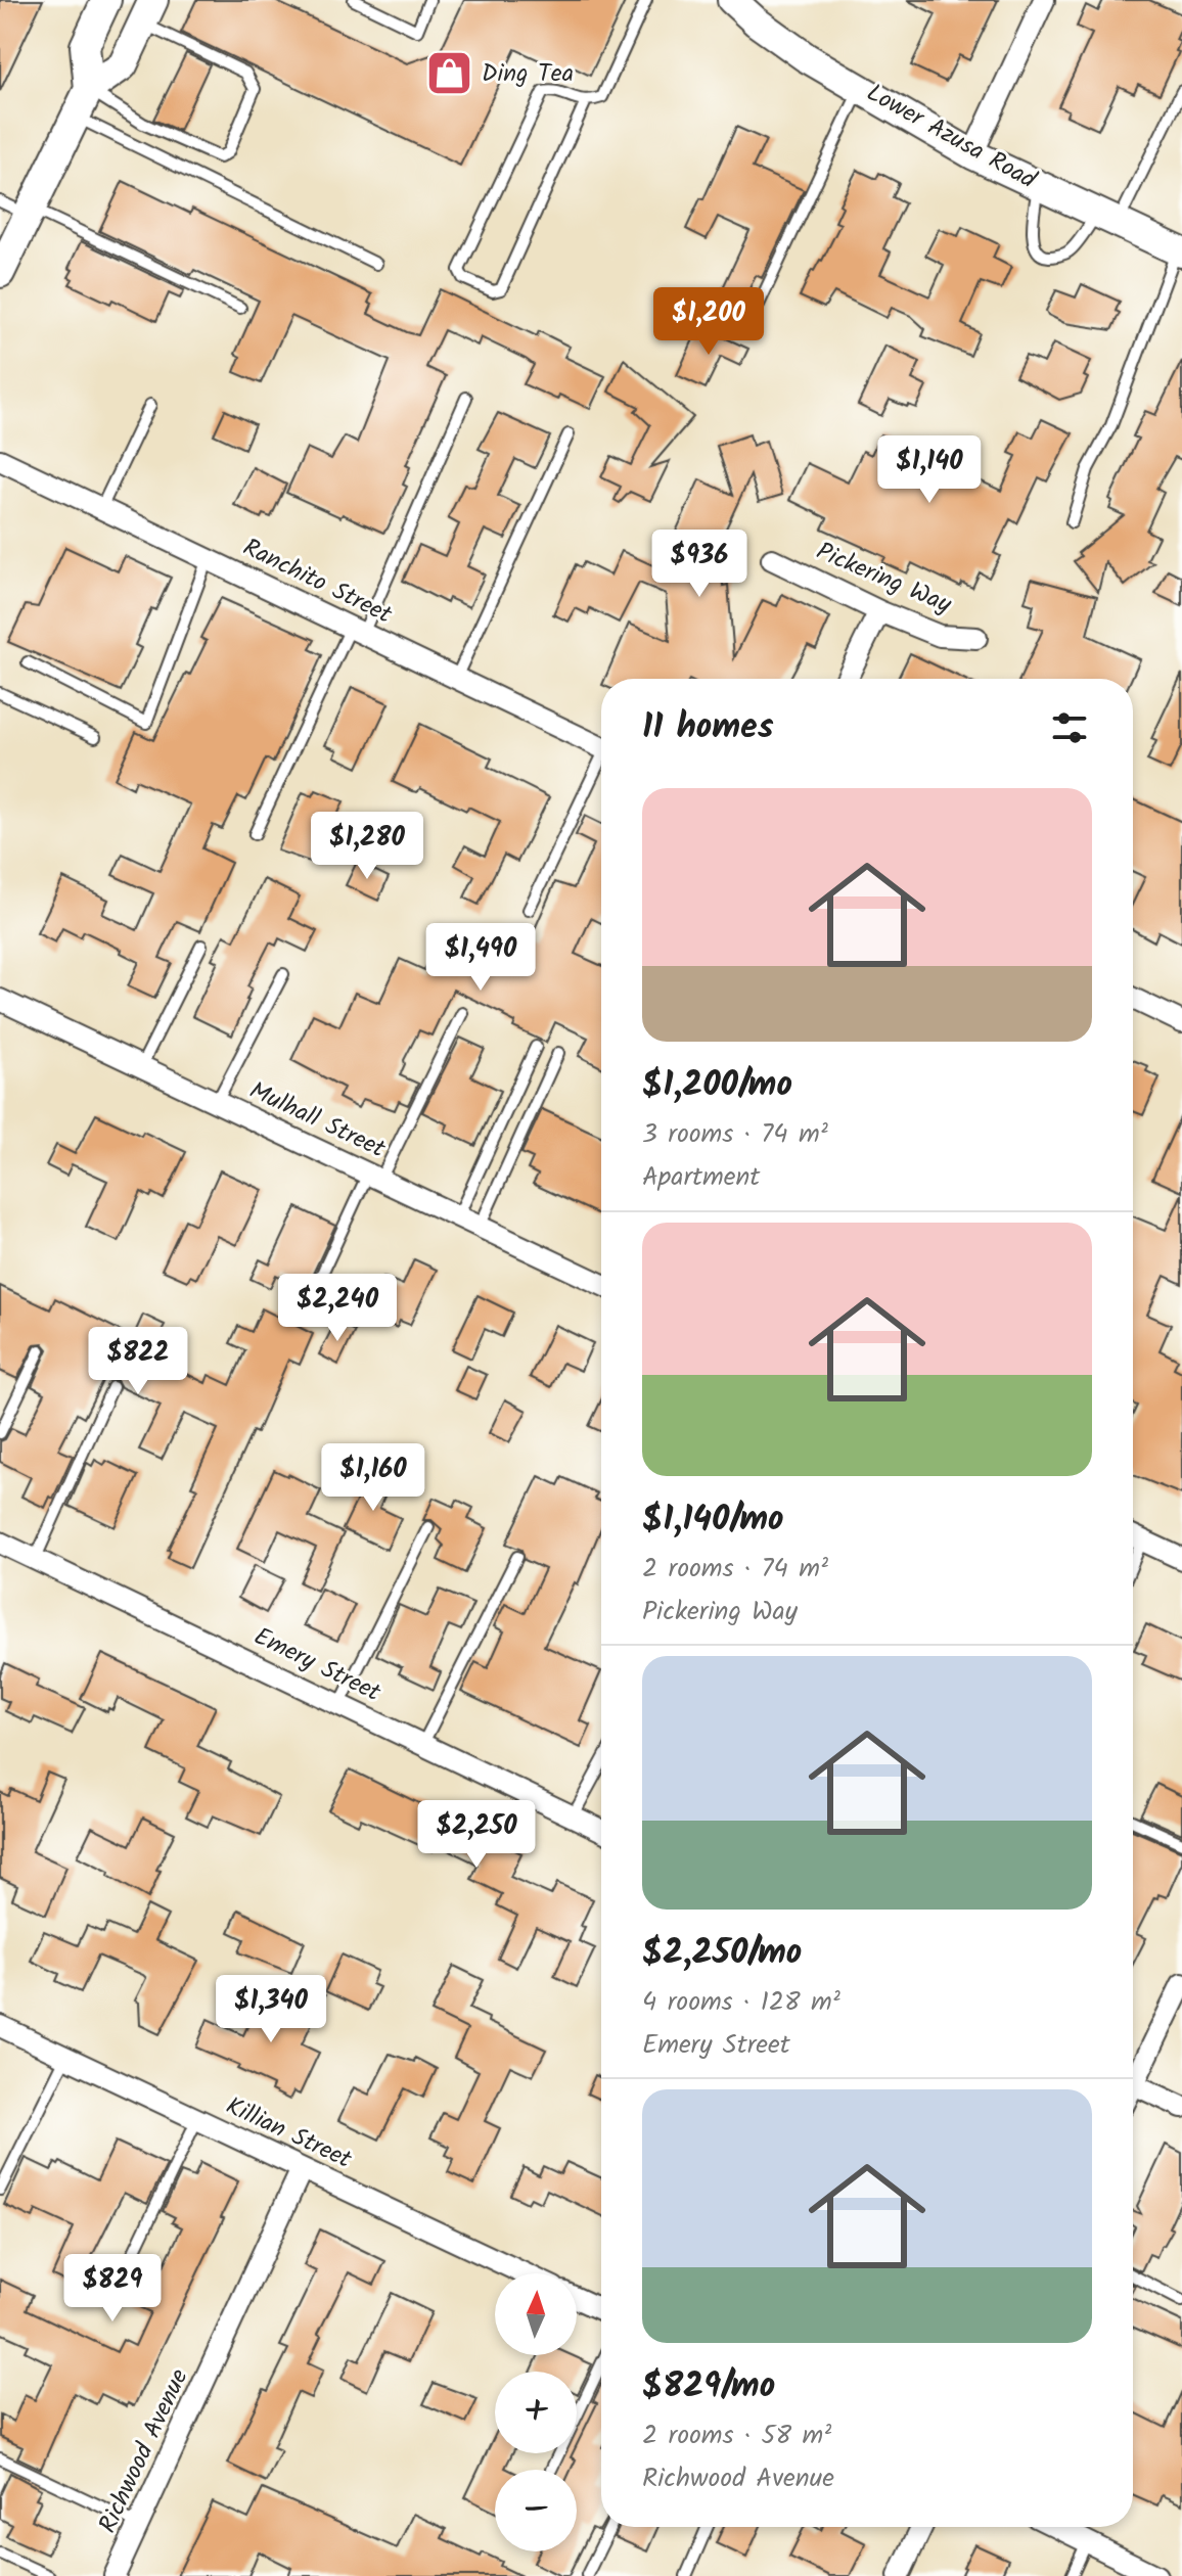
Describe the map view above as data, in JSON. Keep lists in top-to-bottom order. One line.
{"streets":{"main road":["Lower Azusa Road"],"street":["Pickering Way","Ranchito Street","Mulhall Street","Emery Street","Killian Street","Richwood Avenue"]},"crossings":[["Killian Street","Richwood Avenue"]],"places":{"shop":["Ding Tea"]},"north":"top","page":{"price":["$1,200","$1,140","$936","$1,280","$1,490","$2,240","$822","$1,160","$2,250","$1,340","$829"],"heading":"11 homes","list":[{"name":"$1,200/mo","note":"3 rooms · 74 m² · Apartment"},{"name":"$1,140/mo","note":"2 rooms · 74 m² · Pickering Way"},{"name":"$2,250/mo","note":"4 rooms · 128 m² · Emery Street"},{"name":"$829/mo","note":"2 rooms · 58 m² · Richwood Avenue"}],"map_buttons":["+","−"]}}
